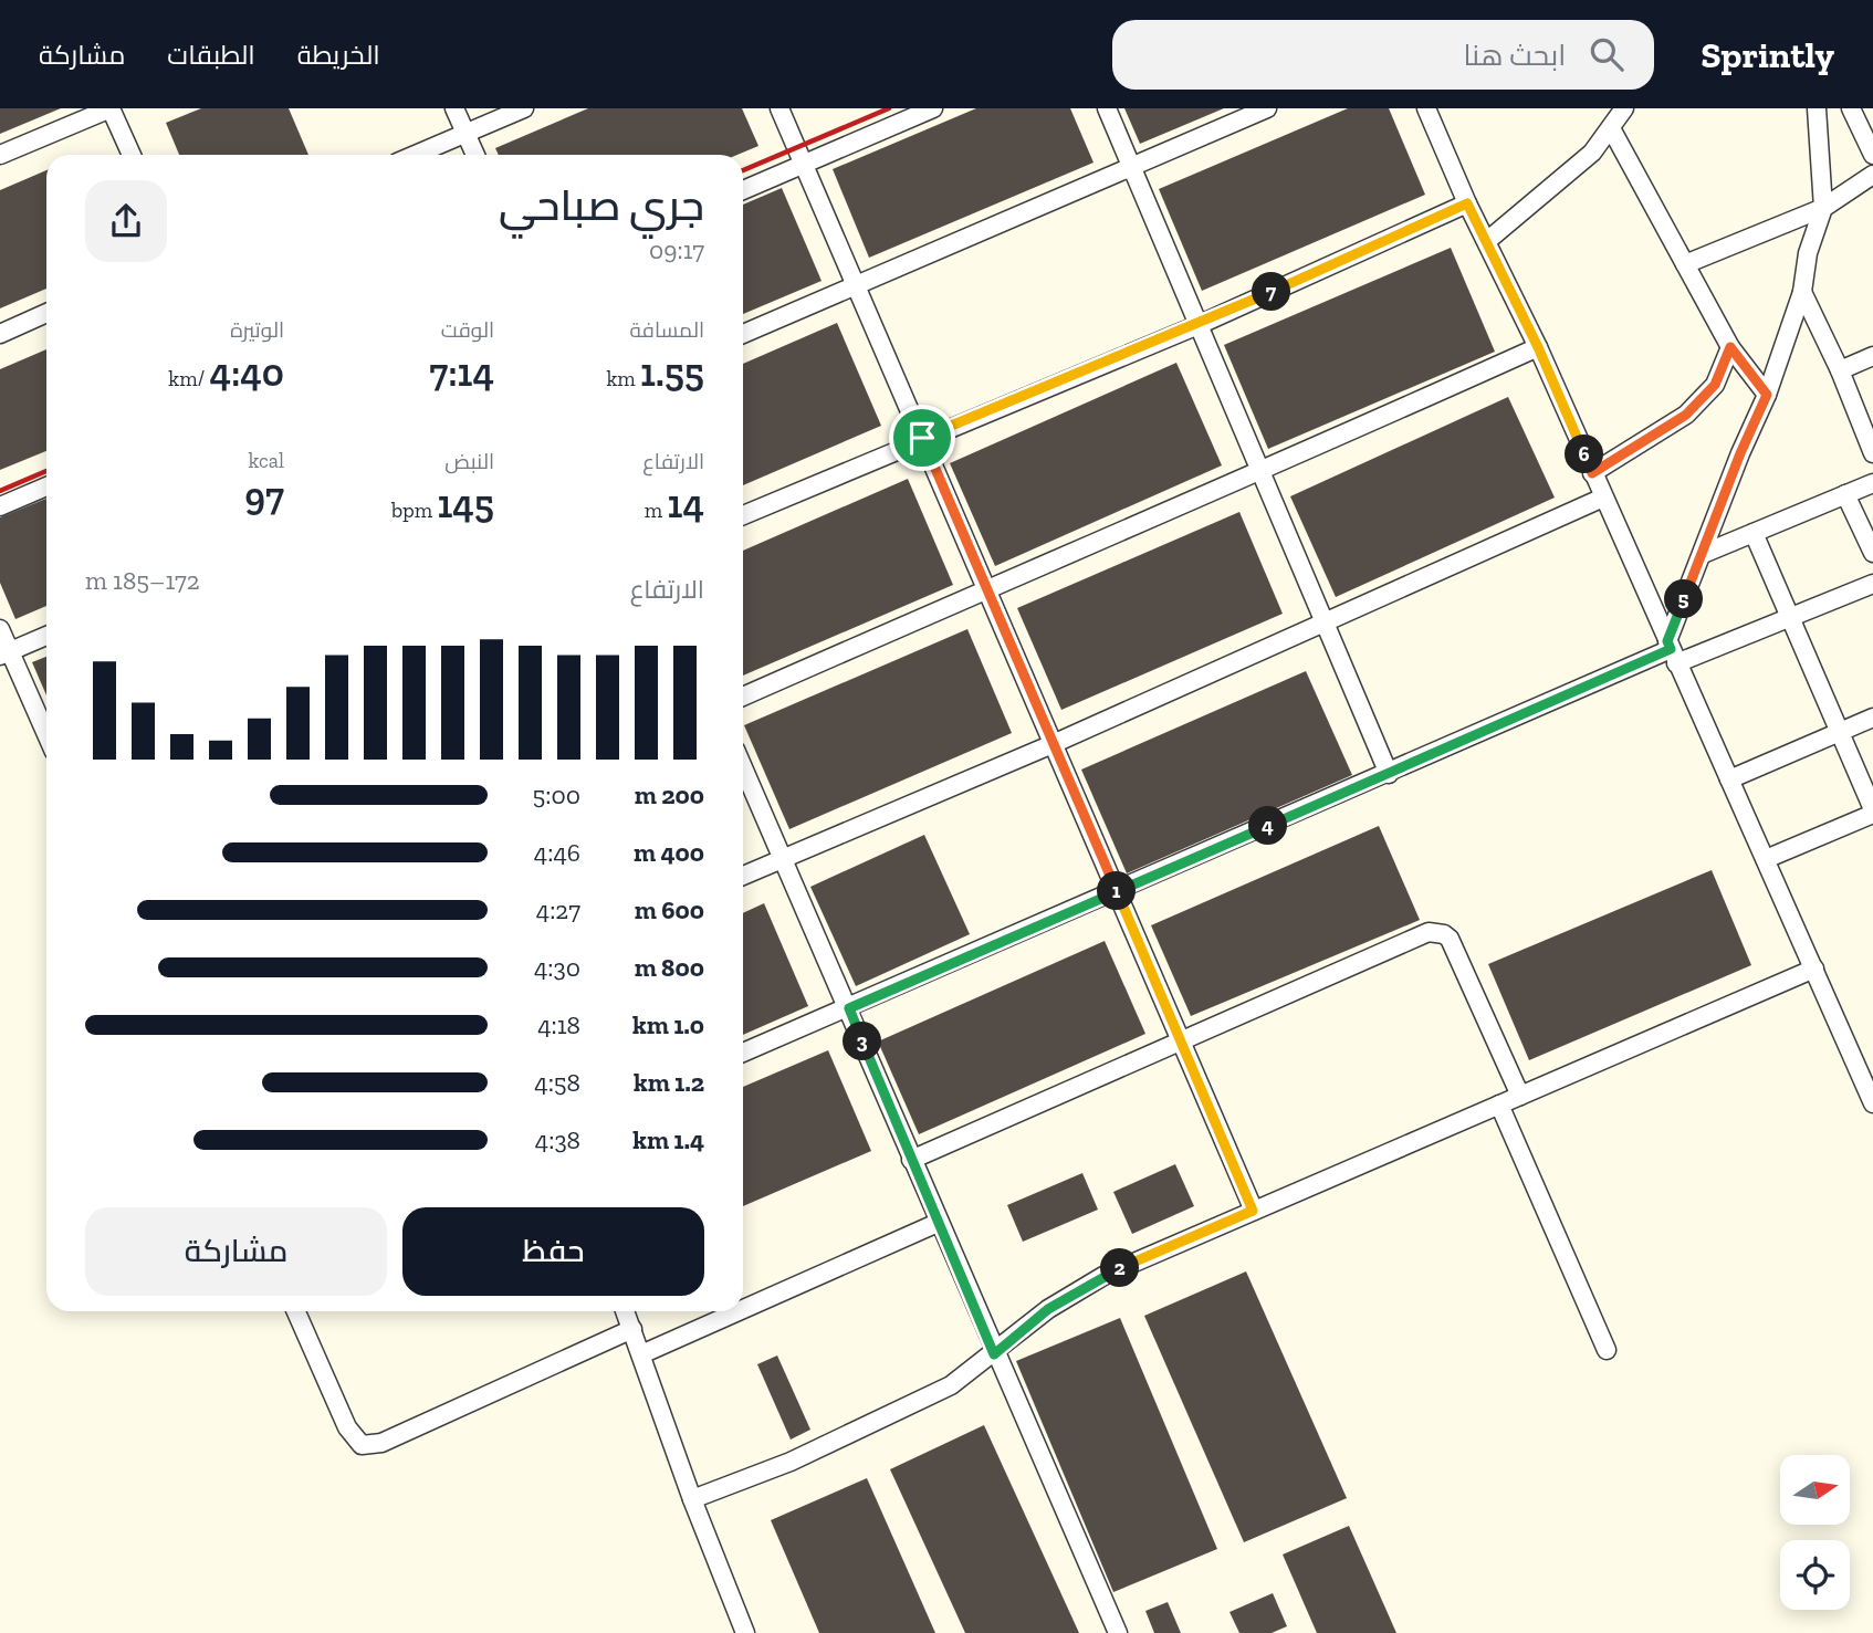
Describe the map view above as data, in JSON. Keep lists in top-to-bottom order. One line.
{"north":"right","page":{"header":"Sprintly","search":"ابحث هنا","nav":["الخريطة","الطبقات","مشاركة"],"heading":["جري صباحي","09:17"],"pins":["7","6","5","4","1","3","2"],"stats":[["المسافة","1.55 km"],["الوقت","7:14"],["الوتيرة","4:40 /km"],["الارتفاع","14 m"],["النبض","145 bpm"],["kcal","97"]],"chart":["الارتفاع","172–185 m"],"list":[{"name":"200 m","note":"5:00"},{"name":"400 m","note":"4:46"},{"name":"600 m","note":"4:27"},{"name":"800 m","note":"4:30"},{"name":"1.0 km","note":"4:18"},{"name":"1.2 km","note":"4:58"},{"name":"1.4 km","note":"4:38"}],"buttons":["حفظ","مشاركة"]}}
